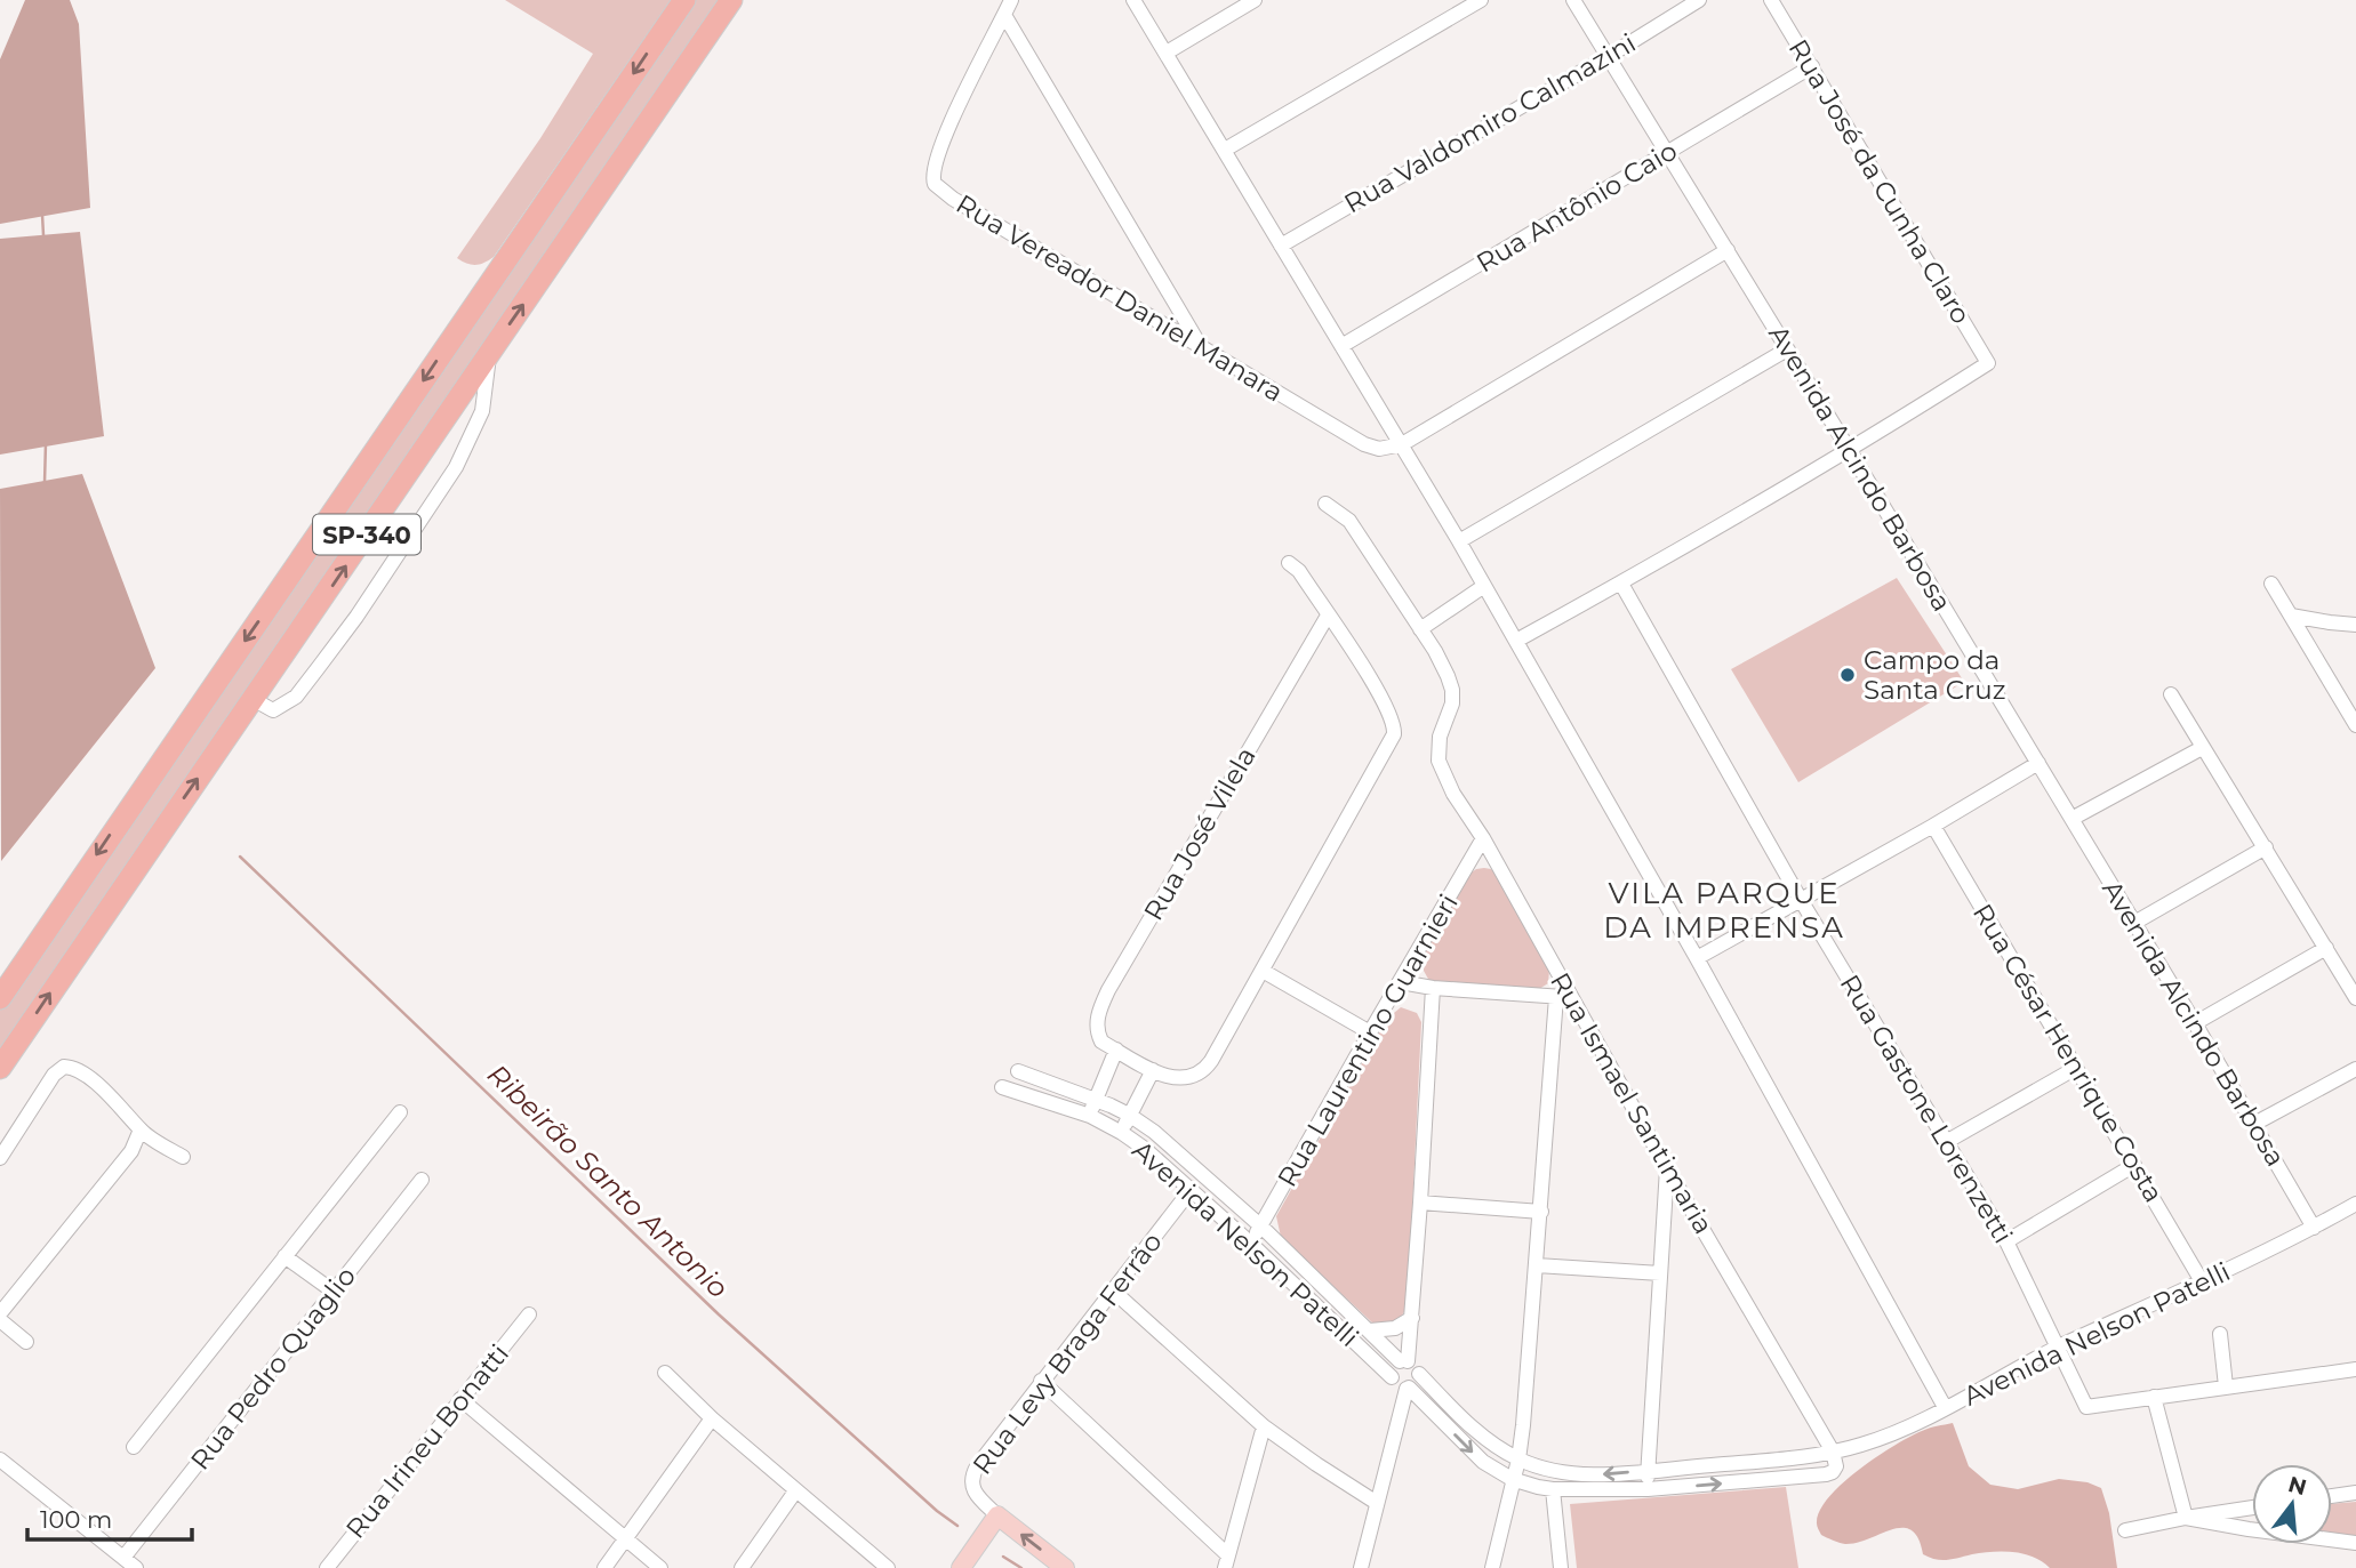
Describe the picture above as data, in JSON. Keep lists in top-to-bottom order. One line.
{"streets":{"highway":["SP-340"],"street":["Rua Valdomiro Calmazini","Rua José da Cunha Claro","Rua Antônio Caio","Rua Vereador Daniel Manara","Avenida Alcindo Barbosa","Rua José Vilela","Rua Laurentino Guarnieri","Rua César Henrique Costa","Rua Ismael Santimaria","Rua Gastone Lorenzetti","Avenida Nelson Patelli","Rua Levy Braga Ferrão","Rua Pedro Quaglio","Rua Irineu Bonatti"]},"crossings":[["Rua Valdomiro Calmazini","Avenida Alcindo Barbosa"],["Rua José da Cunha Claro","Rua Antônio Caio"],["Rua José da Cunha Claro","Avenida Alcindo Barbosa"],["Rua Antônio Caio","Avenida Alcindo Barbosa"],["Avenida Alcindo Barbosa","Avenida Nelson Patelli"],["Rua Laurentino Guarnieri","Rua Ismael Santimaria"],["Rua Laurentino Guarnieri","Avenida Nelson Patelli"],["Rua César Henrique Costa","Avenida Nelson Patelli"],["Rua Ismael Santimaria","Avenida Nelson Patelli"],["Rua Gastone Lorenzetti","Avenida Nelson Patelli"],["Avenida Nelson Patelli","Rua Levy Braga Ferrão"]],"districts":["VILA PARQUE DA IMPRENSA"],"water":["Ribeirão Santo Antonio"],"places":["Campo da Santa Cruz"],"scale_bar":"100 m","north":"top"}
